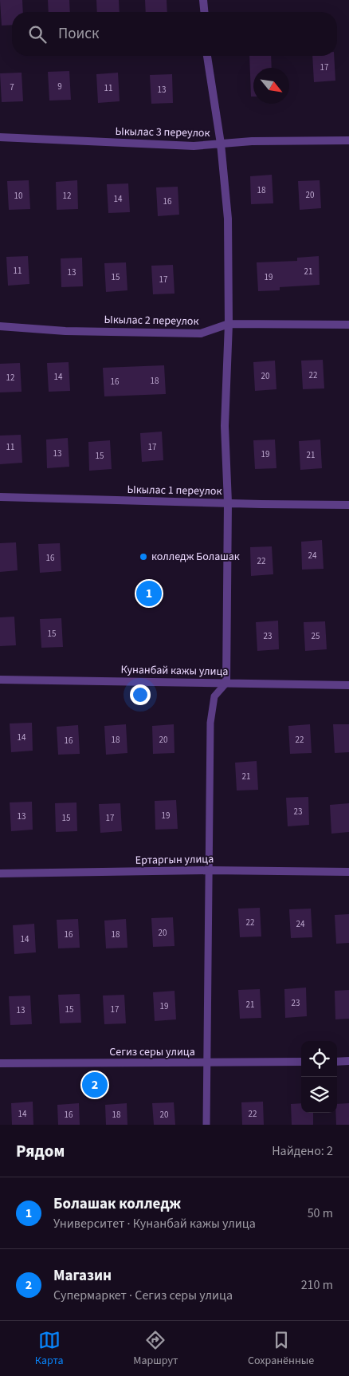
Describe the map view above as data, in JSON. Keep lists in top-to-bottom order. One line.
{"streets":{"street":["Ыкылас 3 переулок","Ыкылас 2 переулок","Ыкылас 1 переулок","Кунанбай кажы улица","Ертаргын улица","Сегиз серы улица"]},"places":["колледж Болашак"],"house_numbers":["17","9","7","11","13","18","20","10","12","14","16","11","21","13","15","19","17","22","20","14","12","18","16","11","17","13","19","21","15","24","16","22","15","23","25","14","18","20","22","16","21","23","19","13","15","17","22","24","20","16","18","14","23","21","19","15","17","13","14","22","16","18","20"],"north":"bottom right","page":{"search":"Поиск","pins":["1","2"],"heading":["Рядом","Найдено: 2"],"list":[{"mark":"1","name":"Болашак колледж","note":"Университет · Кунанбай кажы улица","value":"50 m"},{"mark":"2","name":"Магазин","note":"Супермаркет · Сегиз серы улица","value":"210 m"}],"nav":["Карта","Маршрут","Сохранённые"]}}
